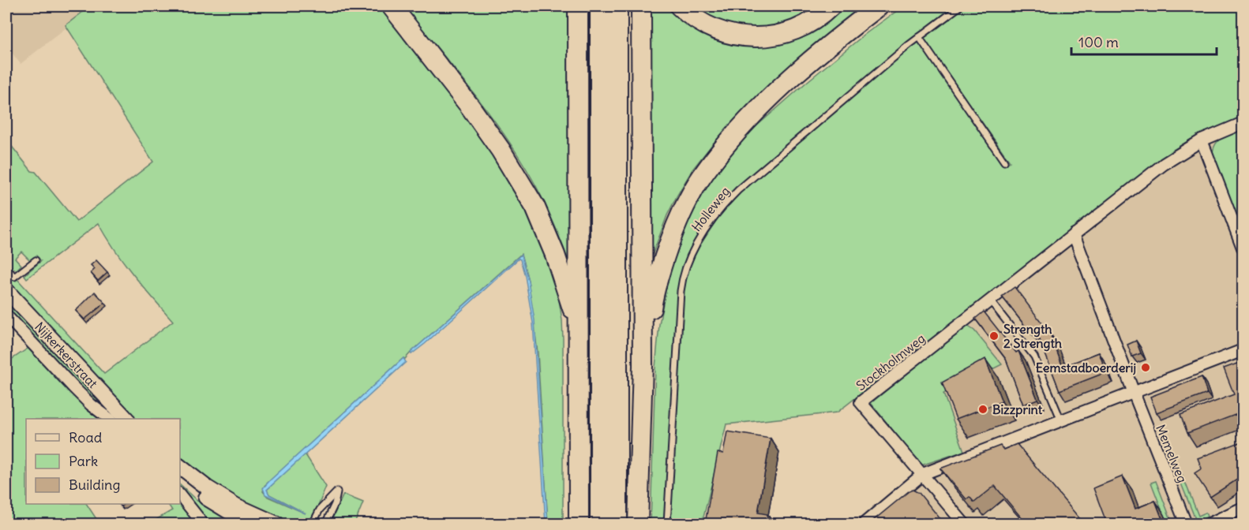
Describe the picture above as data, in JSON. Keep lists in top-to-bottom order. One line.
{"streets":{"main road":["Nijkerkerstraat"],"street":["Stockholmweg","Memelweg"],"lane":["Holleweg"]},"places":["Strength 2 Strength","Eemstadboerderij","Bizzprint"],"legend":["Road","Park","Building"],"scale_bar":"100 m"}
